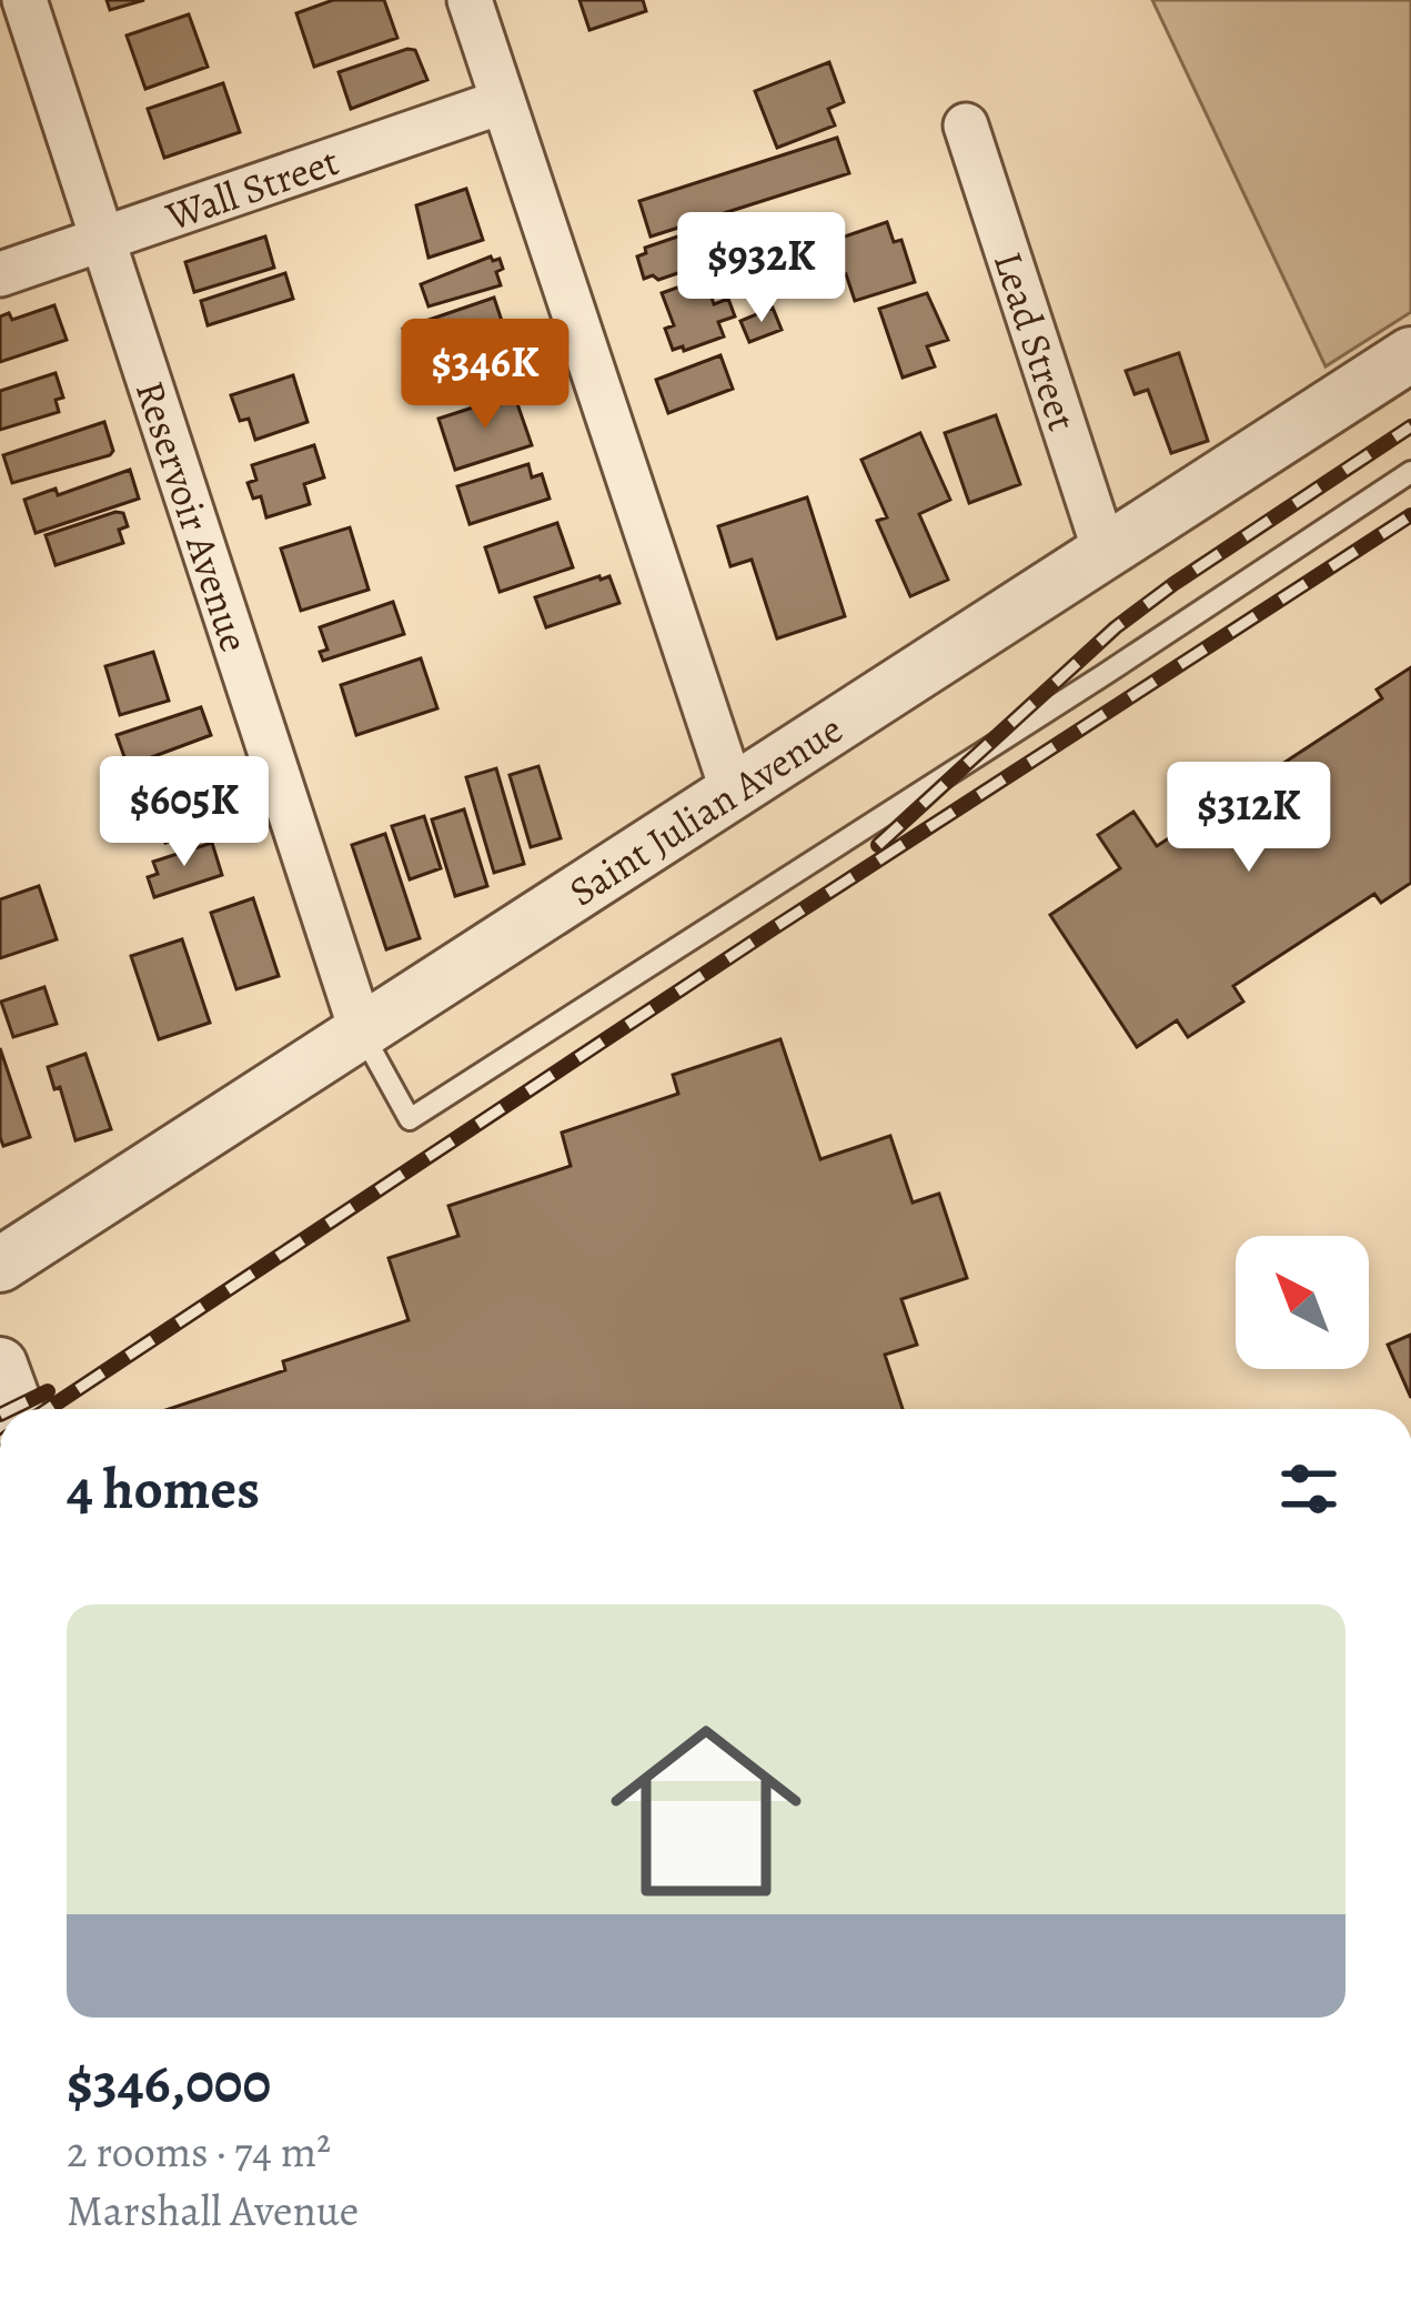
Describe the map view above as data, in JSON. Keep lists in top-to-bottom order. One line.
{"streets":{"street":["Wall Street","Lead Street","Reservoir Avenue","Saint Julian Avenue"]},"crossings":[["Wall Street","Reservoir Avenue"],["Lead Street","Saint Julian Avenue"],["Reservoir Avenue","Saint Julian Avenue"]],"north":"top left","page":{"price":["$932K","$346K","$605K","$312K"],"heading":"4 homes","list":[{"name":"$346,000","note":"2 rooms · 74 m² · Marshall Avenue"}]}}
